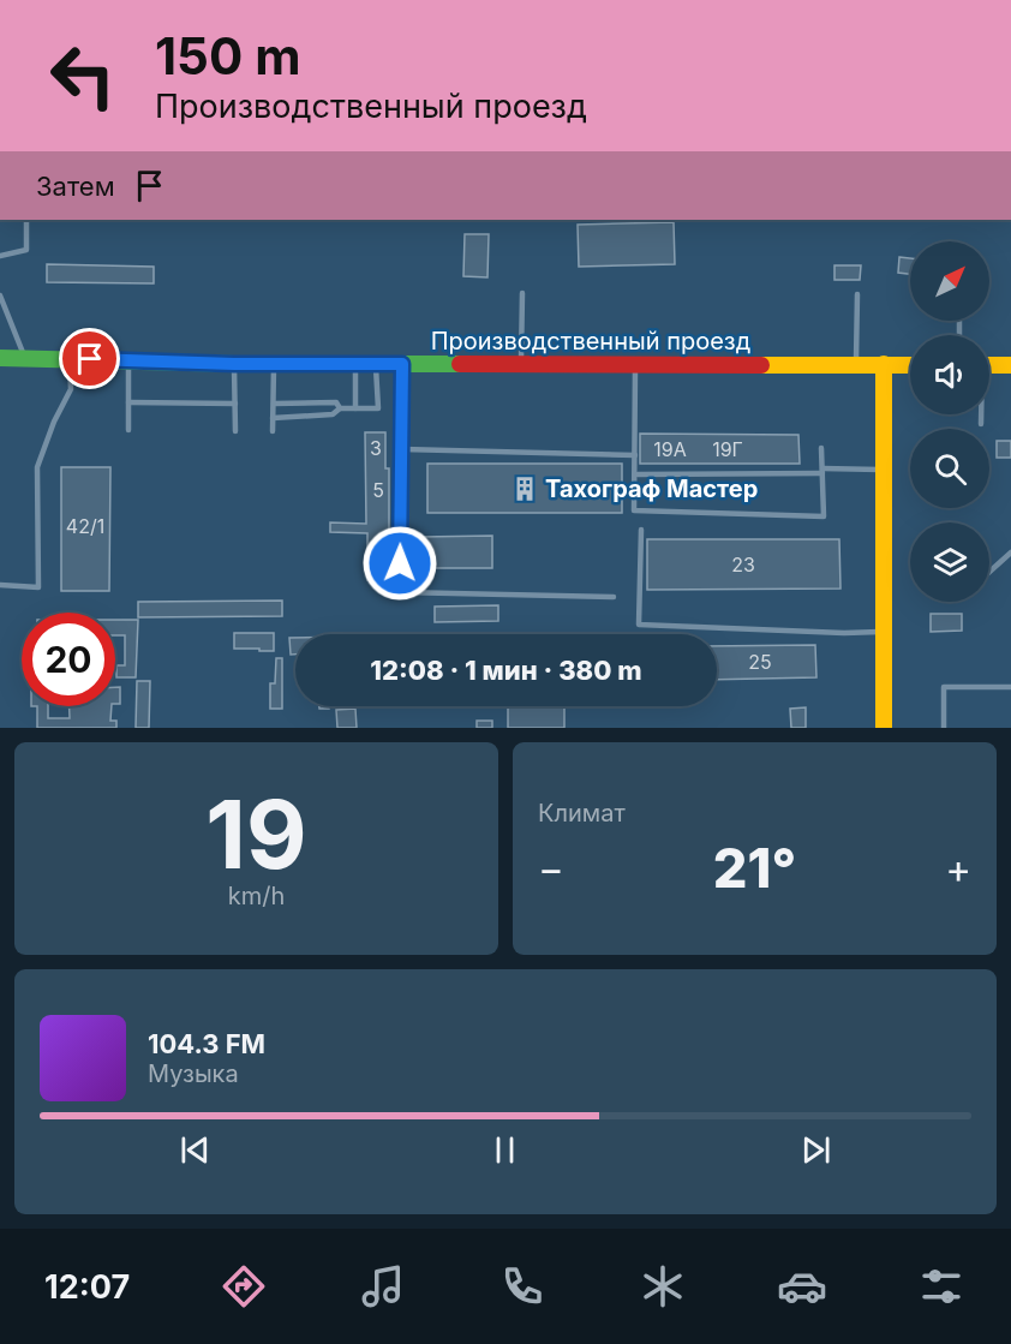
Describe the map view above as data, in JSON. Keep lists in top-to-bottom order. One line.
{"streets":{"street":["Производственный проезд"]},"places":{"building":["Тахограф Мастер"]},"house_numbers":["3","19А","19Г","5","42/1","23","25"],"north":"top right","page":{"turn":["150 m","Производственный проезд"],"then":"Затем","limit":"20","trip":"12:08 · 1 мин · 380 m","tile":[["19","km/h"],"Климат"],"heat":["−","21°","+"],"song":["104.3 FM","Музыка"],"tabs":"12:07"}}
